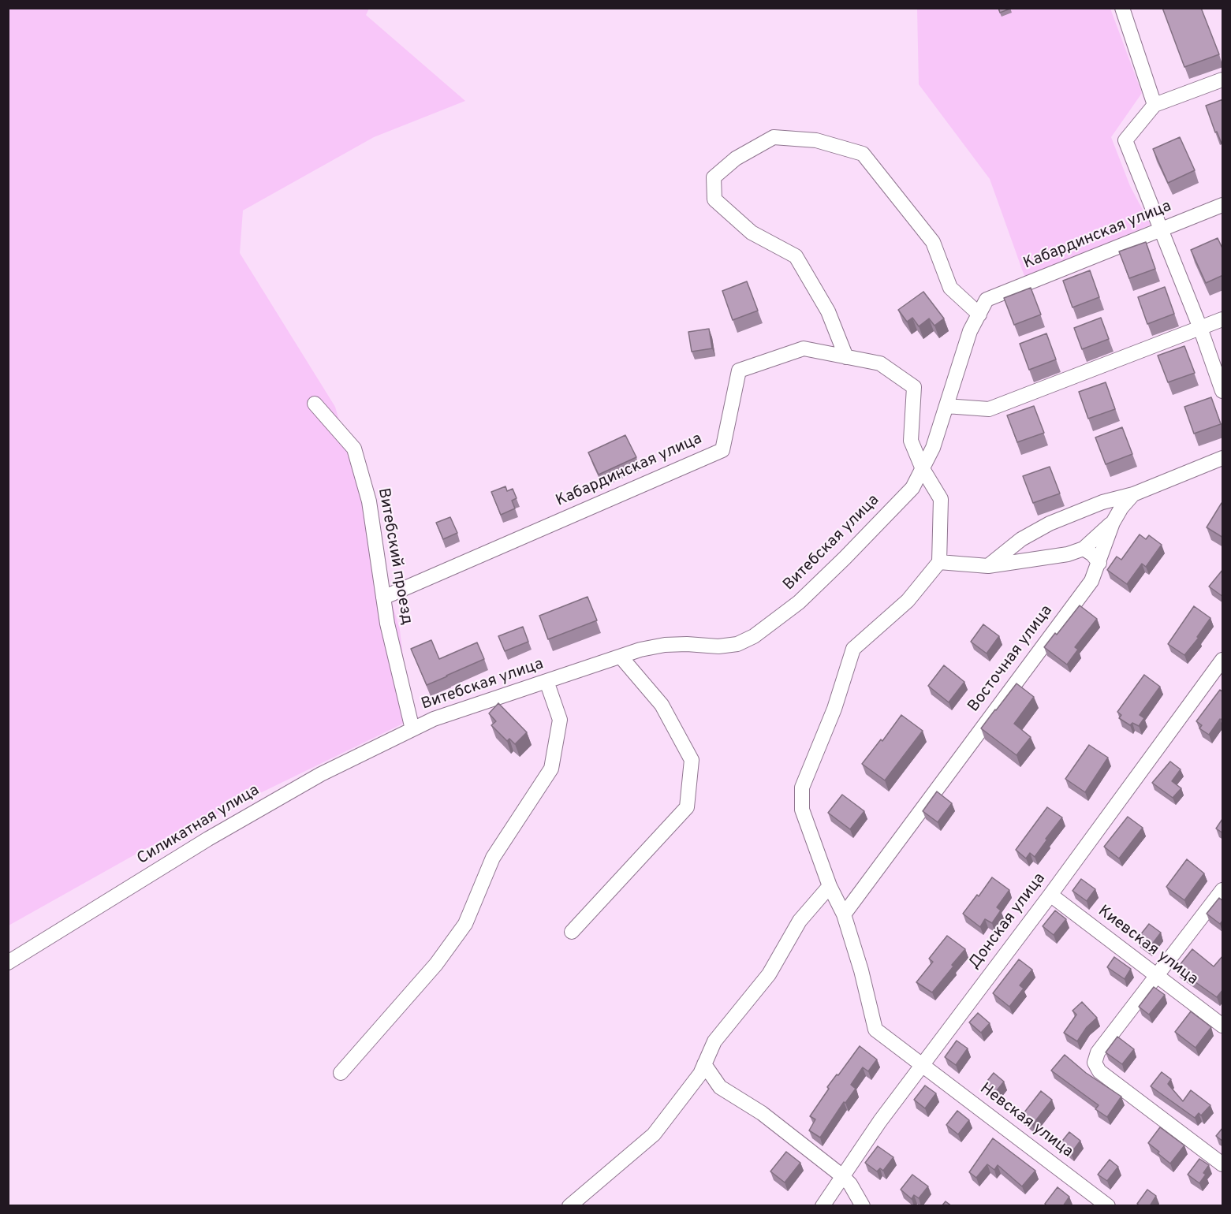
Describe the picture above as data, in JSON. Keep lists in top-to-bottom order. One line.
{"streets":{"street":["Кабардинская улица","Витебская улица","Витебский проезд","Восточная улица","Силикатная улица","Донская улица","Киевская улица","Невская улица"]},"crossings":[["Кабардинская улица","Витебская улица"],["Кабардинская улица","Витебский проезд"],["Витебская улица","Витебский проезд"],["Витебская улица","Силикатная улица"],["Витебский проезд","Силикатная улица"],["Восточная улица","Невская улица"],["Донская улица","Киевская улица"],["Донская улица","Невская улица"]]}
